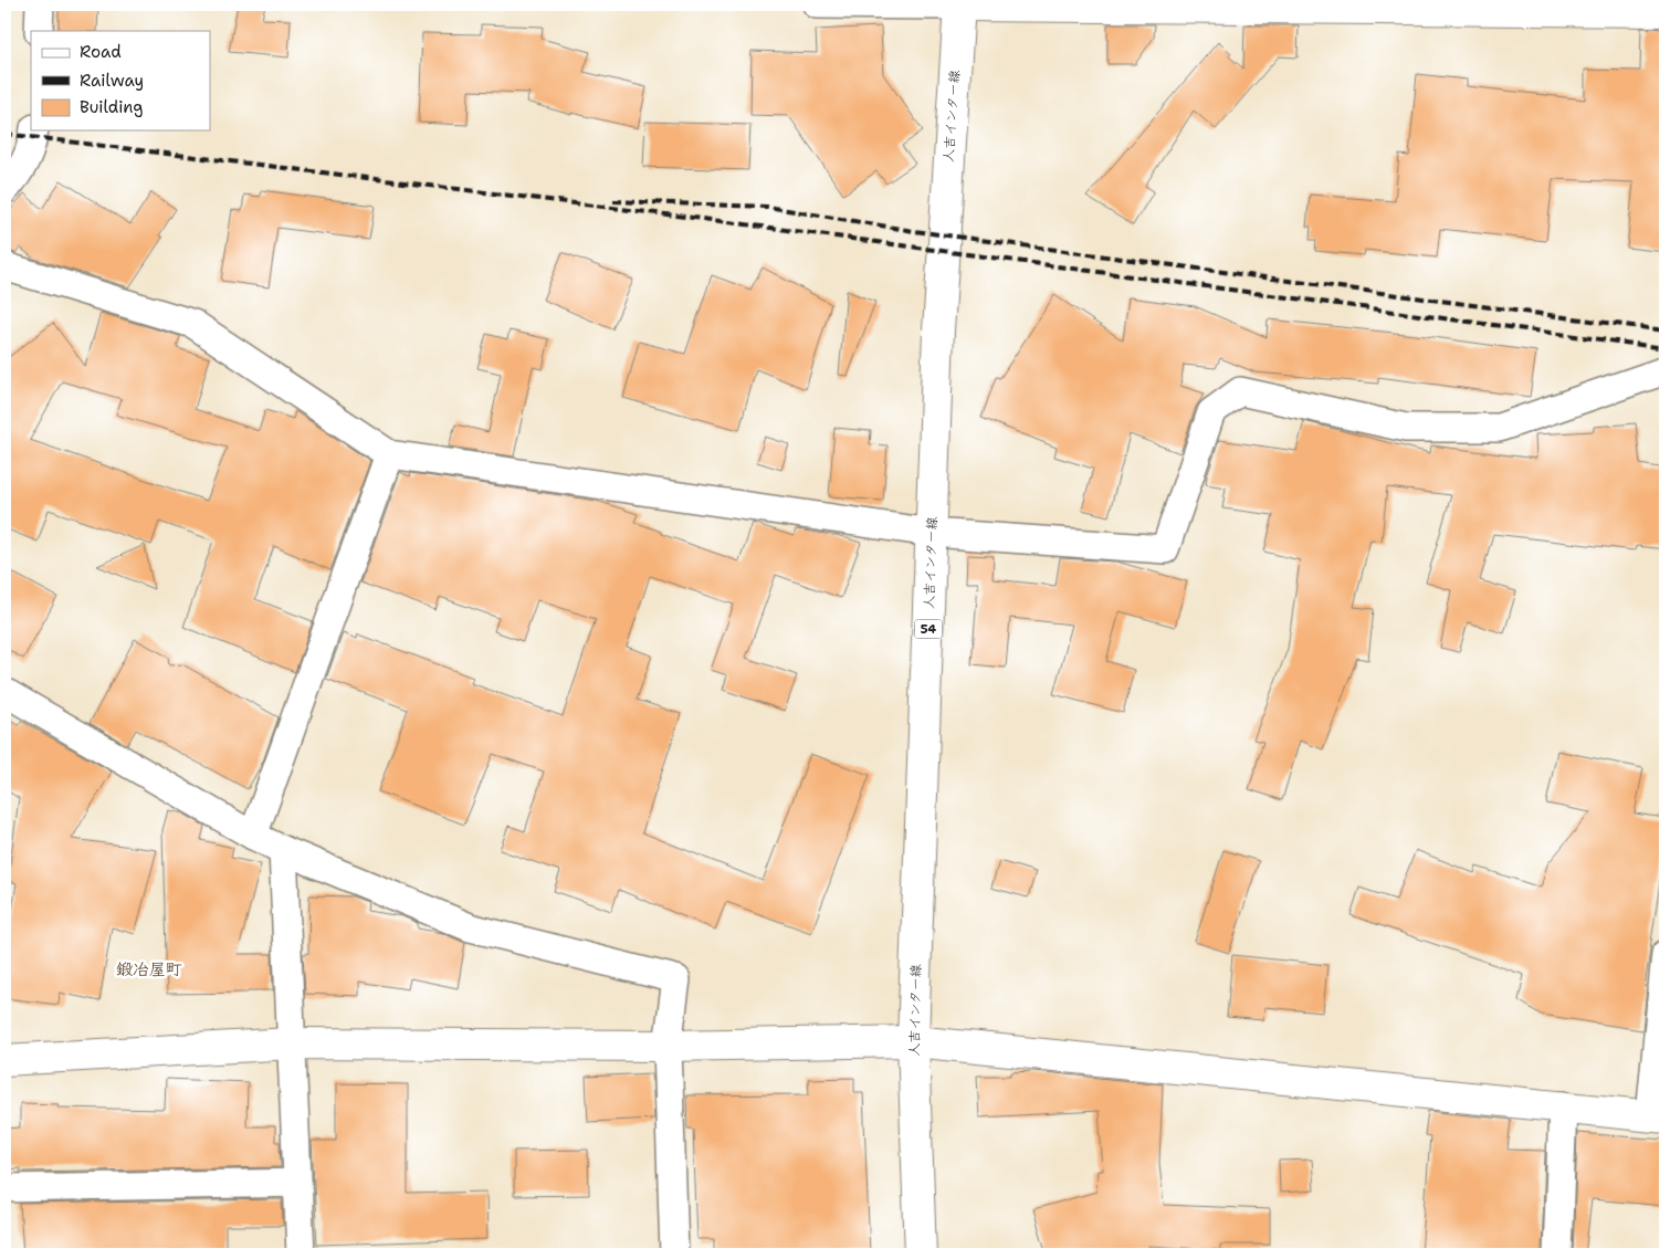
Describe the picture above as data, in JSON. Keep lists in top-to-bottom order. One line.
{"streets":{"street":["人吉インター線","54"]},"districts":["鍛冶屋町"],"legend":["Road","Railway","Building"]}
